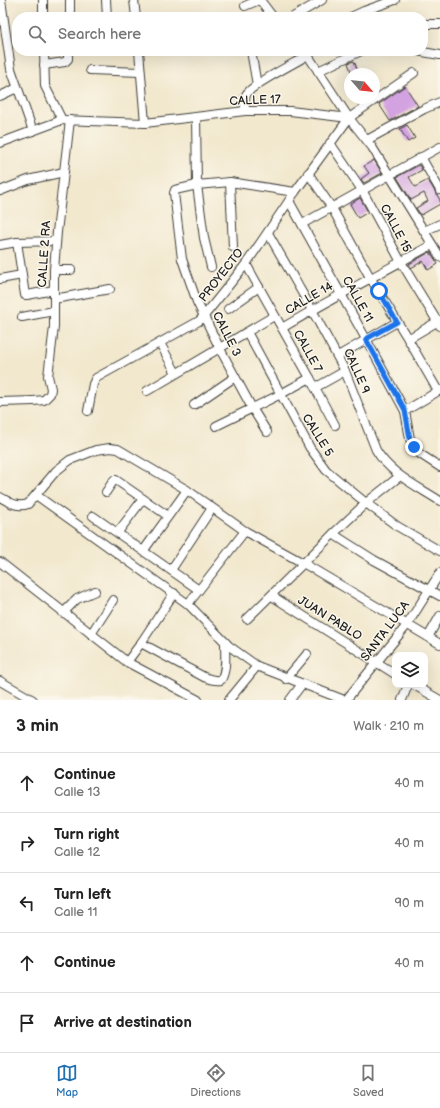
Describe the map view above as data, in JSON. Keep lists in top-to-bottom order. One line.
{"streets":{"street":["CALLE 17","CALLE 15","CALLE 2 RA","PROYECTO","CALLE 14","CALLE 11","CALLE 3","CALLE 7","CALLE 9","CALLE 5","JUAN PABLO","SANTA LUCA"]},"crossings":[["CALLE 17","CALLE 2 RA"],["CALLE 17","PROYECTO"],["CALLE 15","PROYECTO"],["CALLE 15","CALLE 14"],["PROYECTO","CALLE 11"],["PROYECTO","CALLE 3"],["PROYECTO","CALLE 7"],["PROYECTO","CALLE 9"],["CALLE 14","CALLE 11"],["CALLE 14","CALLE 3"],["CALLE 14","CALLE 7"],["CALLE 14","CALLE 9"],["CALLE 14","CALLE 5"],["JUAN PABLO","SANTA LUCA"]],"north":"bottom right","page":{"search":"Search here","heading":["3 min","Walk · 210 m"],"list":[["Continue","Calle 13","40 m"],["Turn right","Calle 12","40 m"],["Turn left","Calle 11","90 m"],["Continue","40 m"],"Arrive at destination"],"nav":["Map","Directions","Saved"]}}
